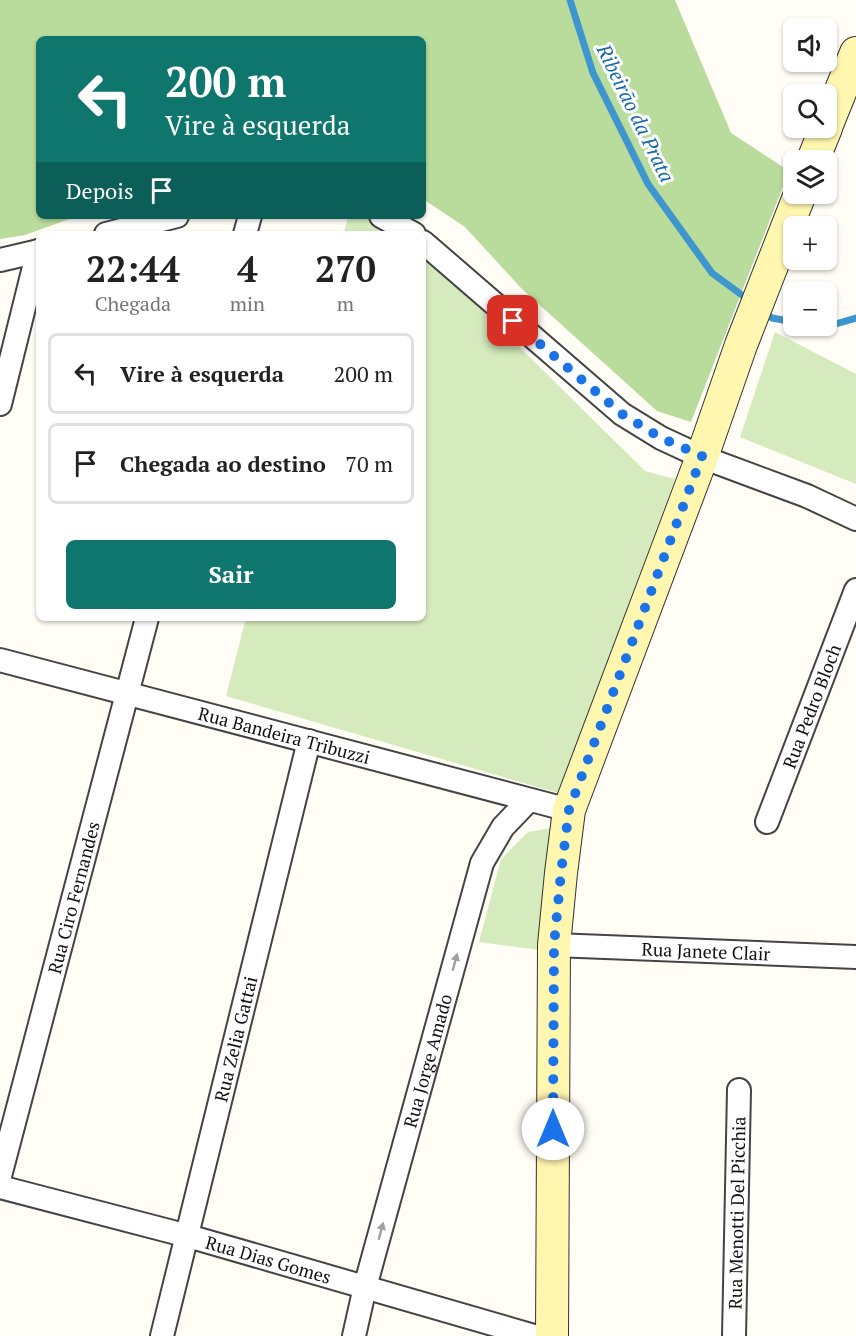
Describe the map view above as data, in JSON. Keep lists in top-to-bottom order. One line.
{"streets":{"street":["Rua Pedro Bloch","Rua Bandeira Tribuzzi","Rua Ciro Fernandes","Rua Janete Clair","Rua Zelia Gattai","Rua Jorge Amado","Rua Menotti Del Picchia","Rua Dias Gomes"]},"crossings":[["Rua Bandeira Tribuzzi","Rua Ciro Fernandes"],["Rua Bandeira Tribuzzi","Rua Zelia Gattai"],["Rua Bandeira Tribuzzi","Rua Jorge Amado"],["Rua Zelia Gattai","Rua Dias Gomes"],["Rua Jorge Amado","Rua Dias Gomes"]],"water":["Ribeirão da Prata"],"page":{"map_buttons":["+","−"],"turn":["200 m","Vire à esquerda"],"then":"Depois","eta":["22:44","Chegada","4","min","270","m"],"list":[{"name":"Vire à esquerda","value":"200 m"},{"name":"Chegada ao destino","value":"70 m"}],"buttons":"Sair"}}
